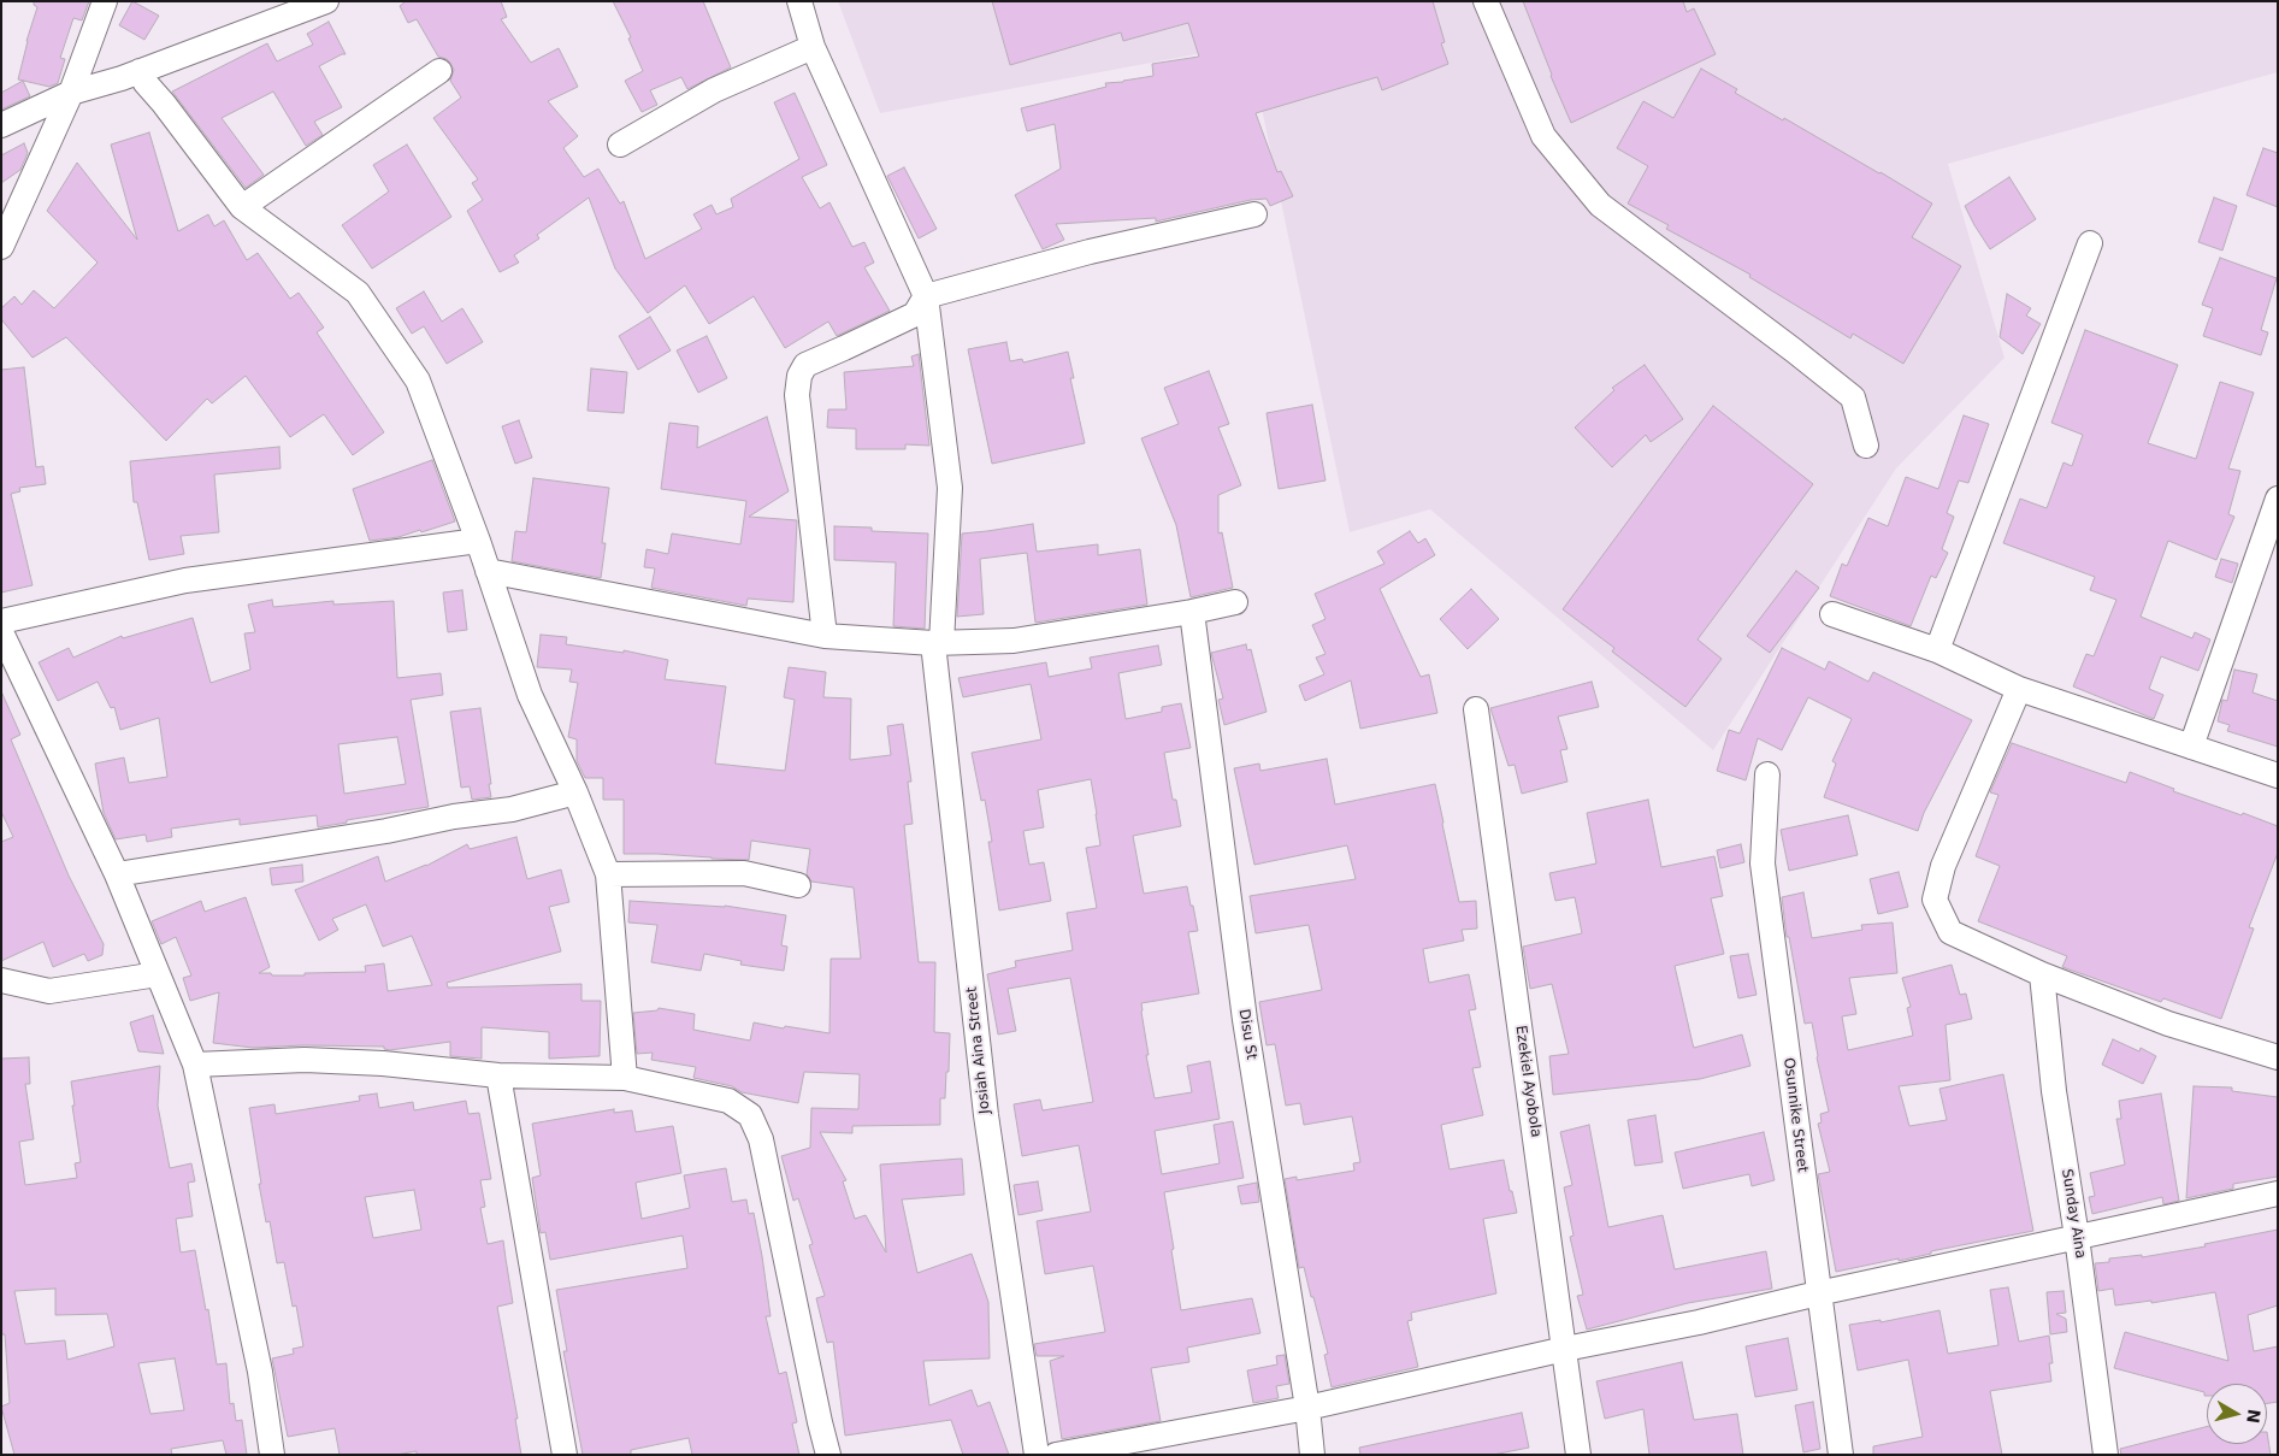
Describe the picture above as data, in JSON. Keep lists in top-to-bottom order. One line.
{"streets":{"street":["Disu St","Josiah Aina Street","Ezekiel Ayobola","Osunnike Street","Sunday Aina"]},"north":"right"}
